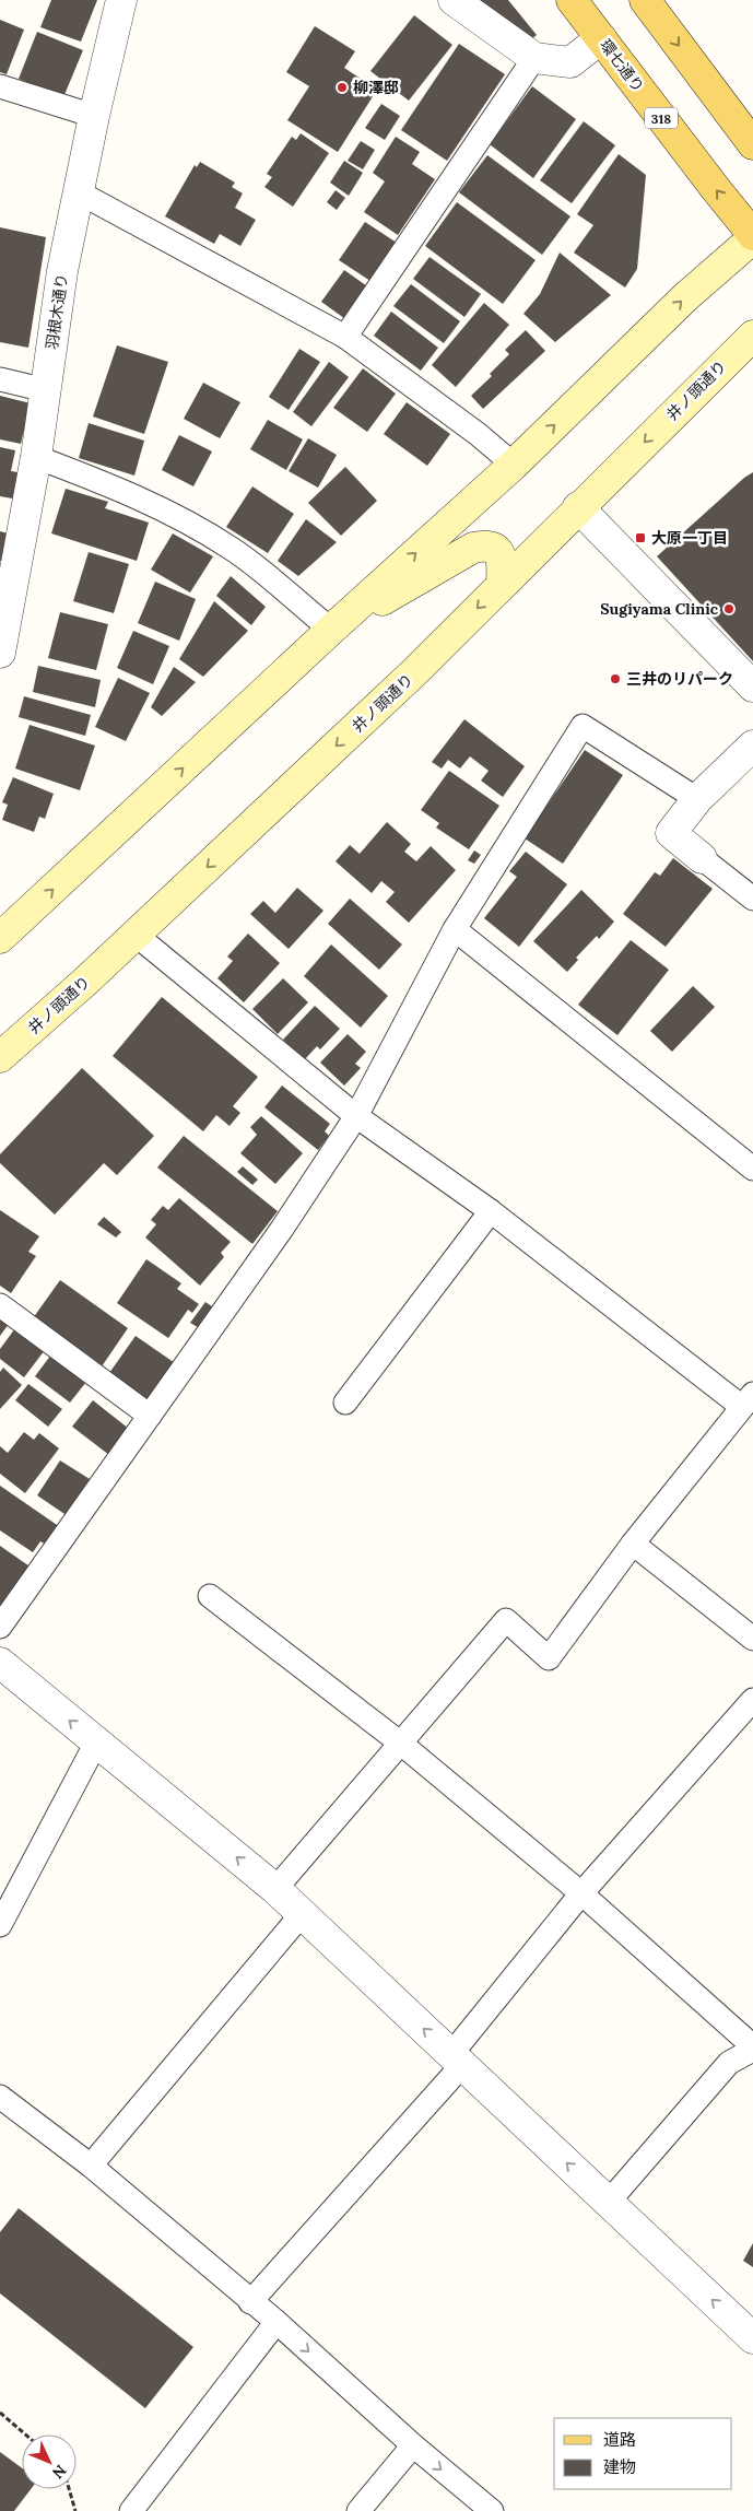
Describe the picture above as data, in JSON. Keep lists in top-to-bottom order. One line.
{"streets":{"main road":["環七通り","318","井ノ頭通り"],"street":["羽根木通り"]},"places":{"other":["柳澤邸","Sugiyama Clinic","三井のリパーク"],"transit":["大原一丁目"]},"legend":["道路","建物"],"north":"bottom right"}
